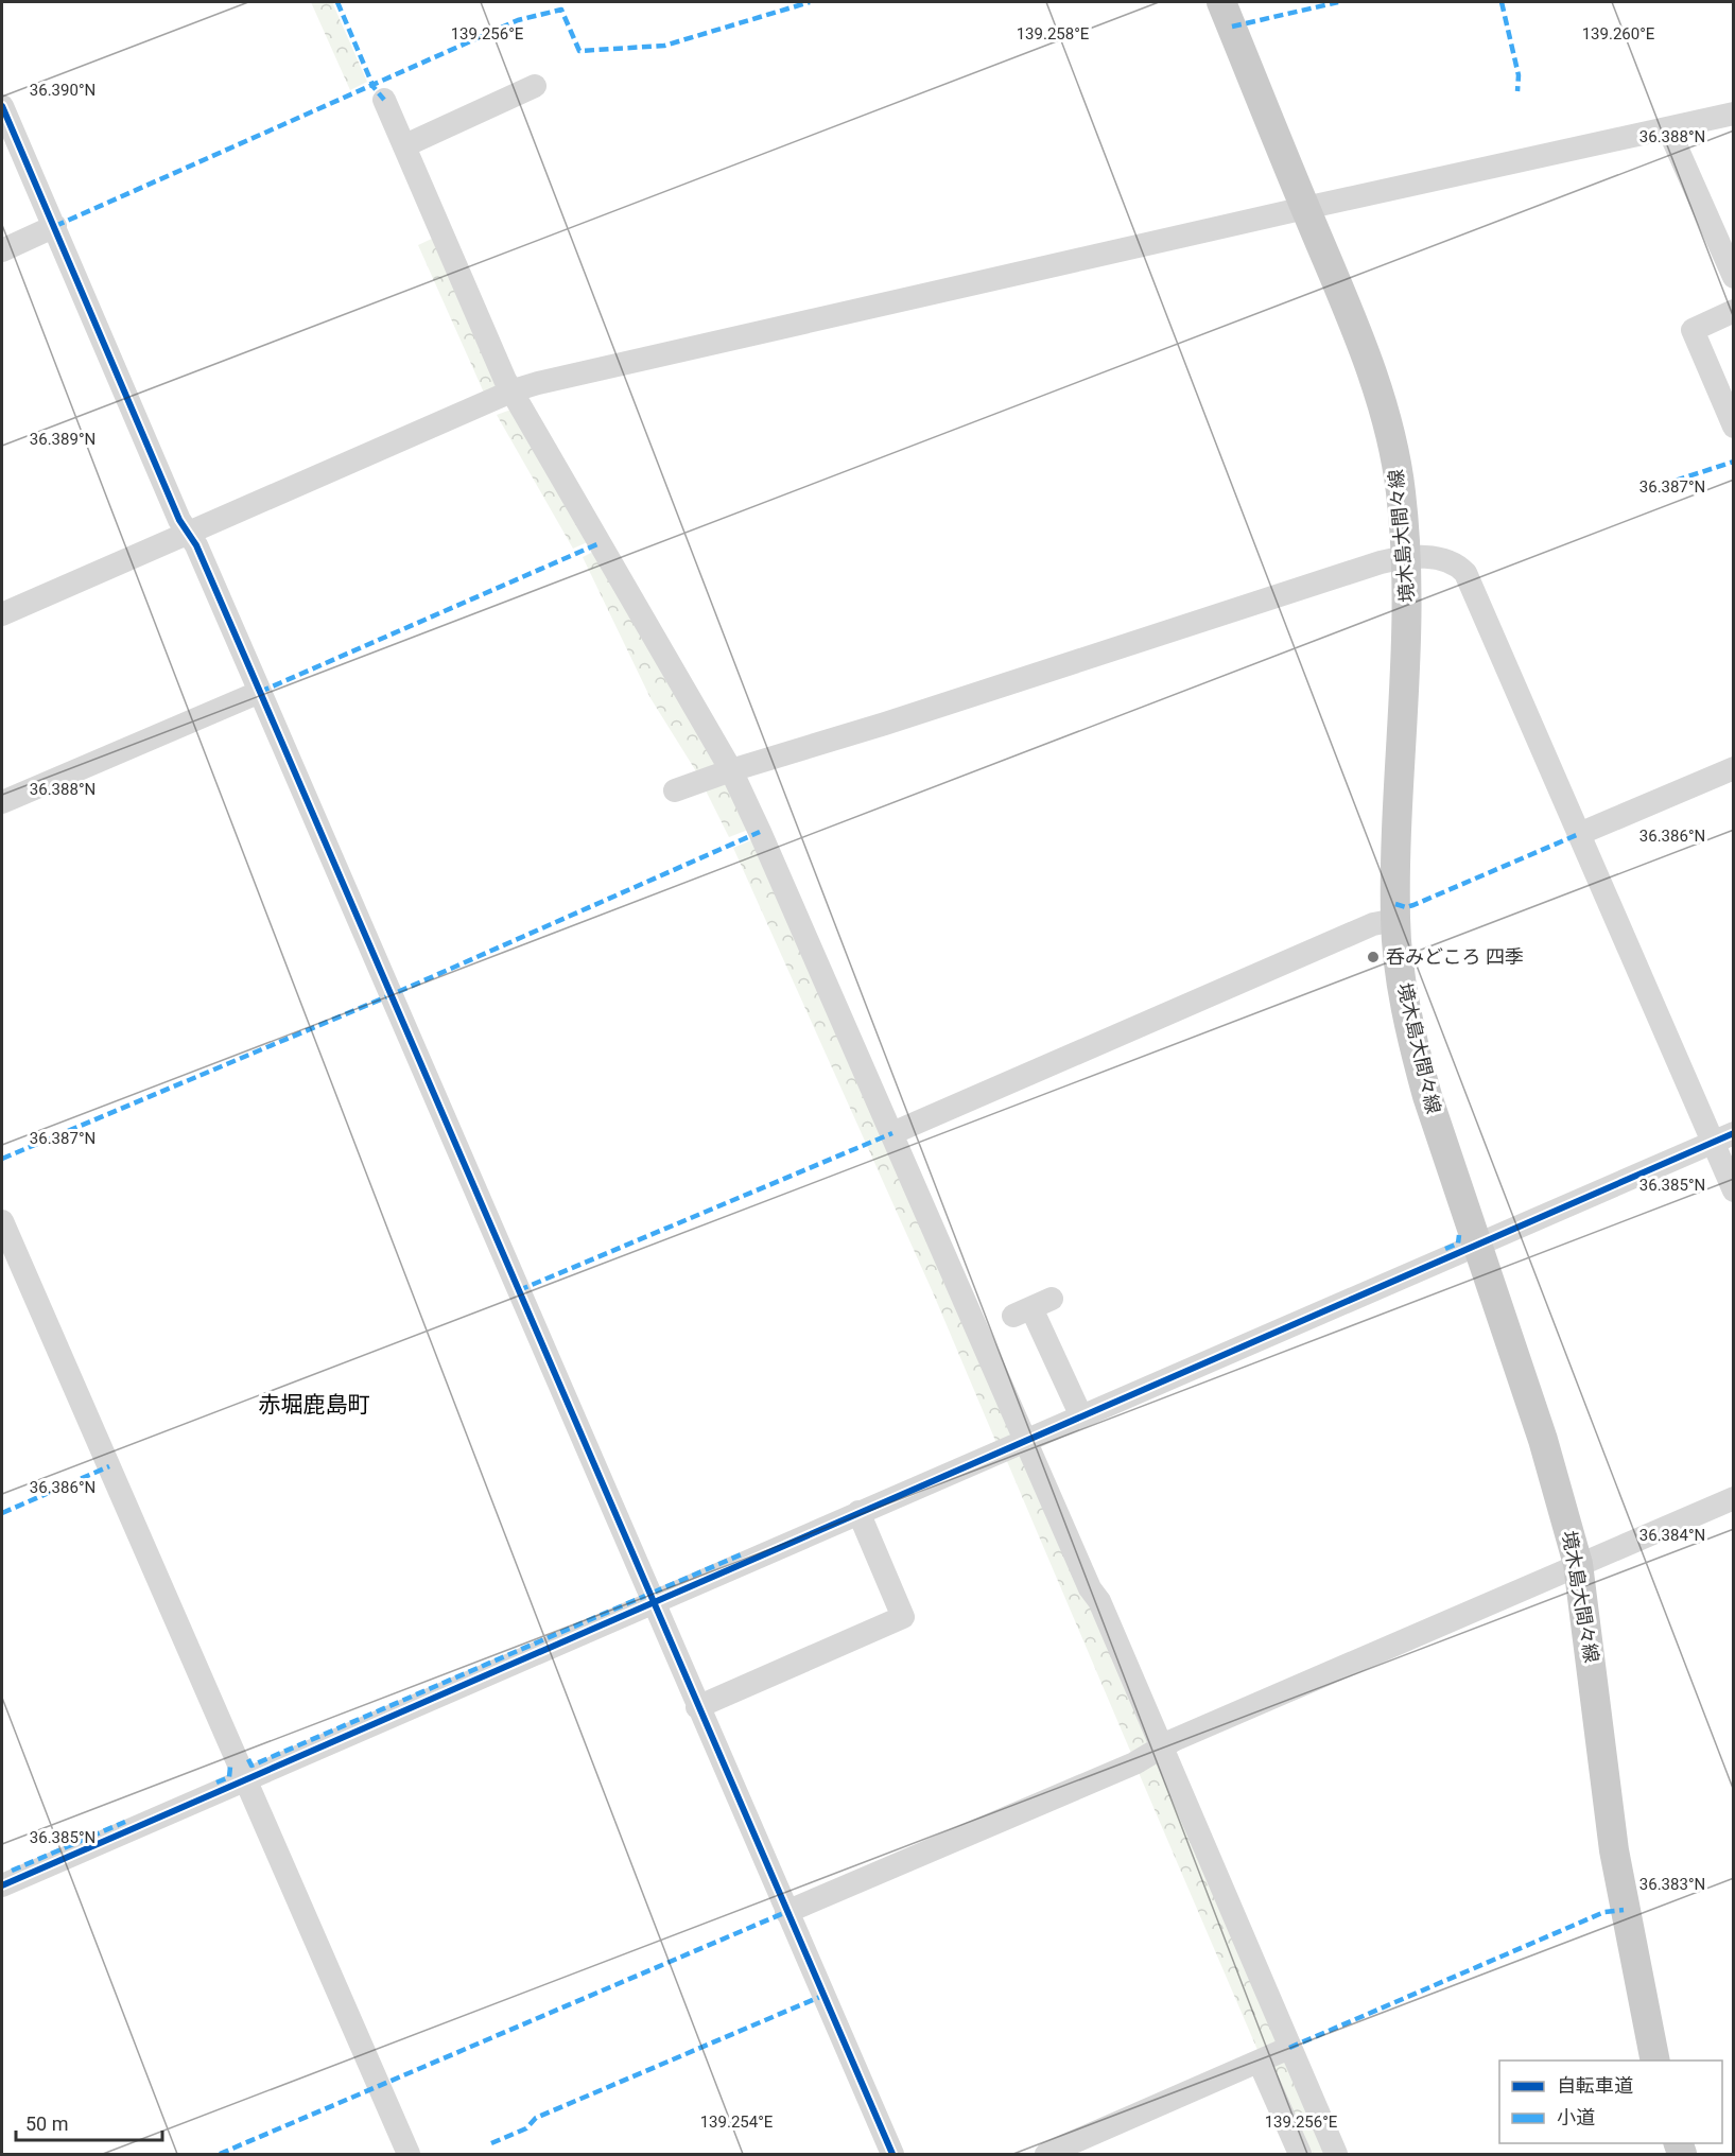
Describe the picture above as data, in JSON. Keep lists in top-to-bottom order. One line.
{"streets":{"main road":["境木島大間々線"]},"districts":["赤堀鹿島町"],"places":["呑みどころ 四季"],"legend":["自転車道","小道"],"scale_bar":"50 m","coordinates":["139.256°E","139.258°E","139.260°E","36.390°N","36.388°N","36.389°N","36.387°N","36.386°N","36.385°N","36.384°N","36.383°N","139.254°E"]}
